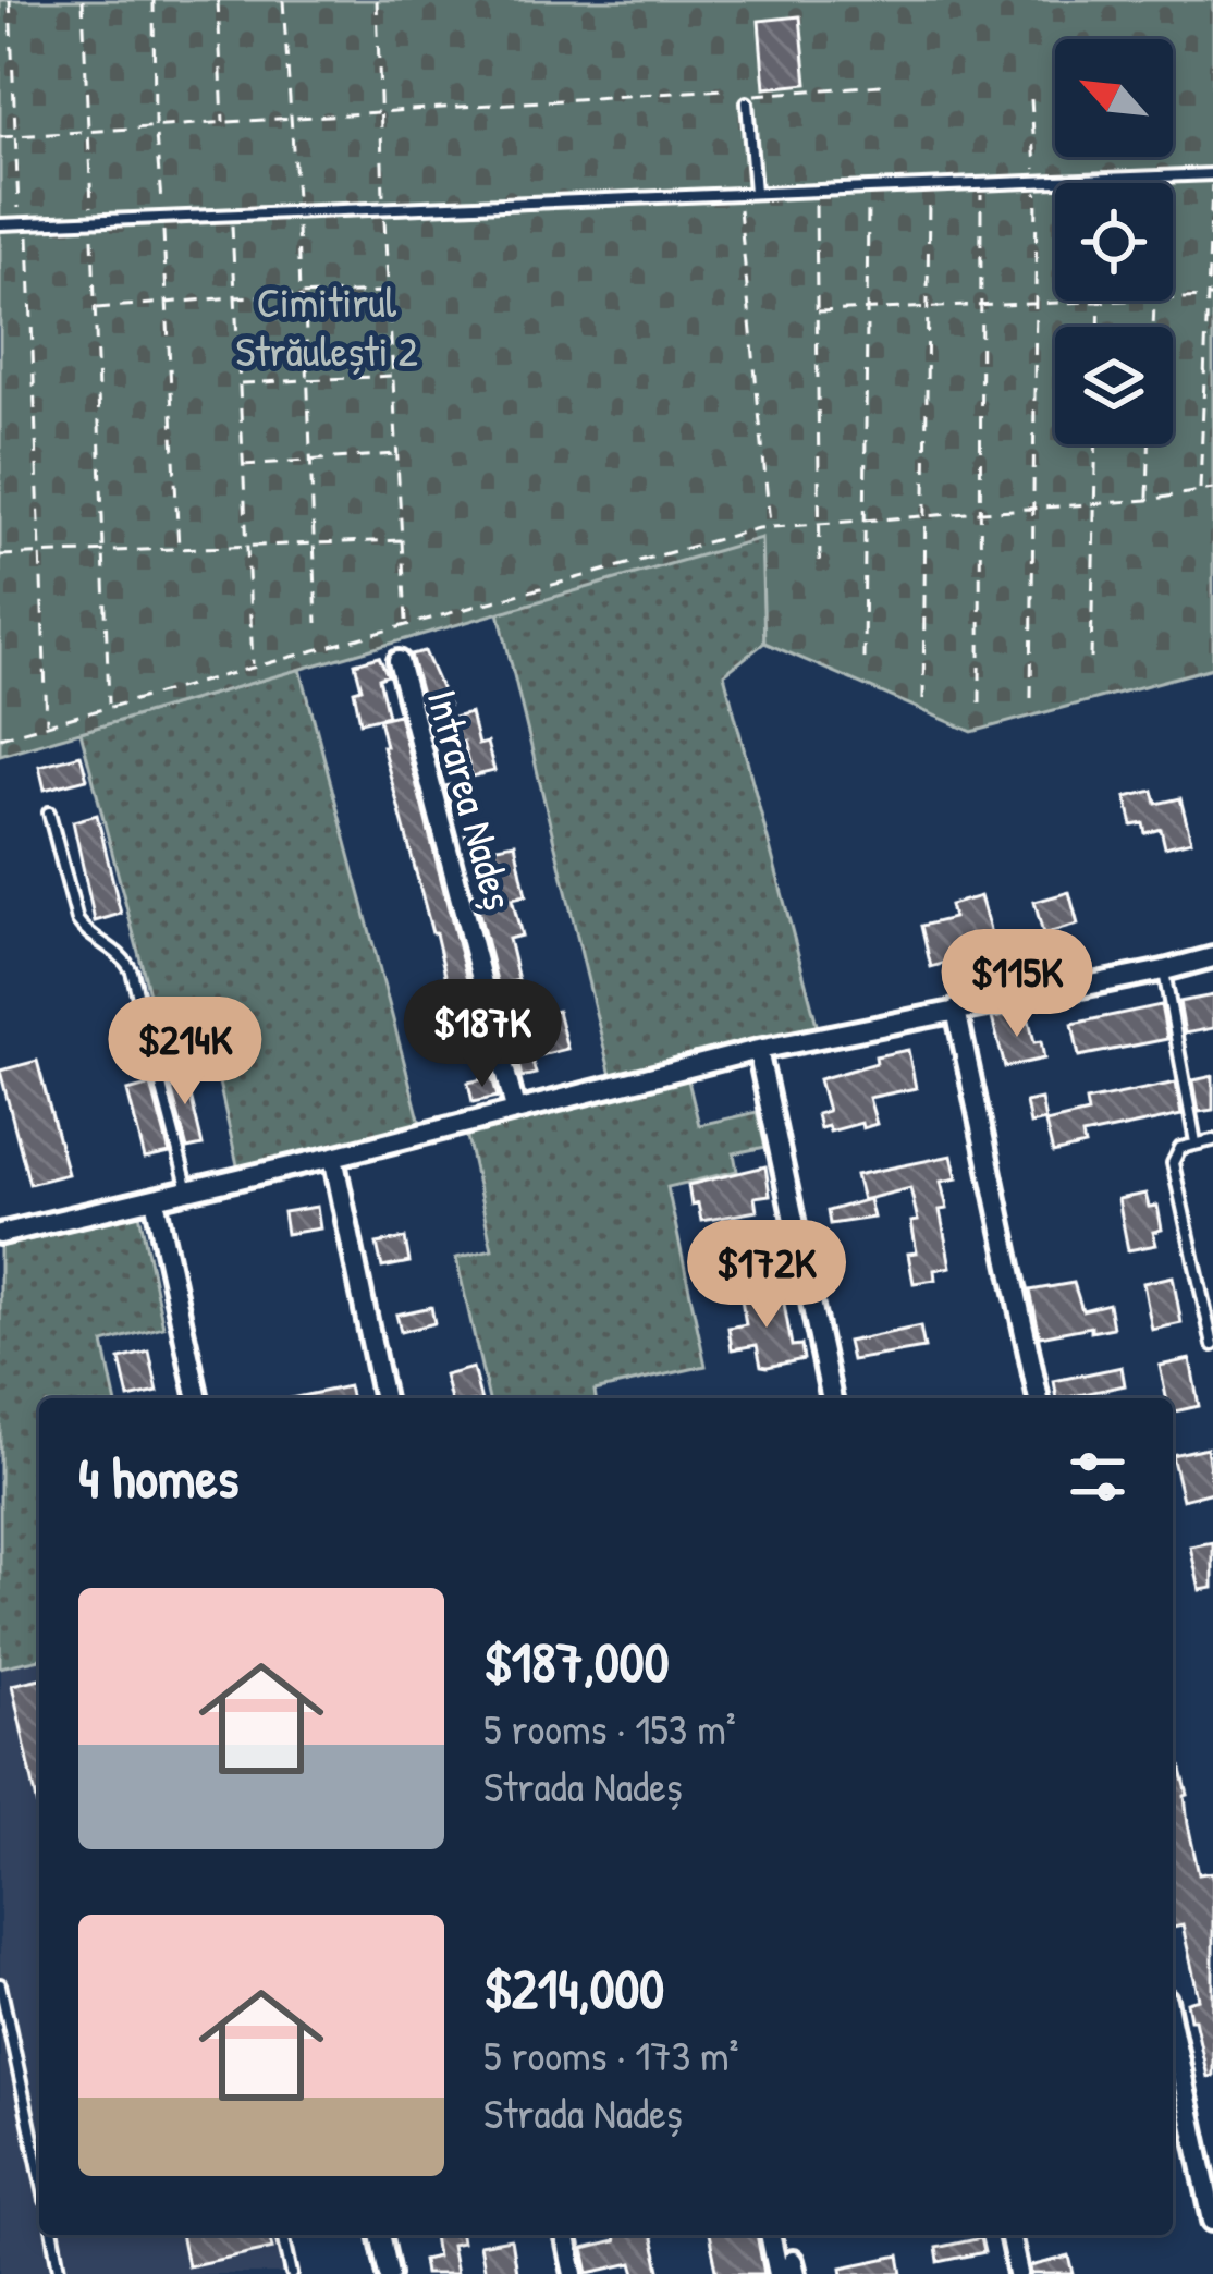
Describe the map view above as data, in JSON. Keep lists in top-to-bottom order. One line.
{"streets":{"street":["Intrarea Nadeș"]},"parks":["Cimitirul Străulești 2"],"north":"top left","page":{"price":["$115K","$187K","$214K","$172K"],"heading":"4 homes","list":[{"name":"$187,000","note":"5 rooms · 153 m² · Strada Nadeș"},{"name":"$214,000","note":"5 rooms · 173 m² · Strada Nadeș"}]}}
